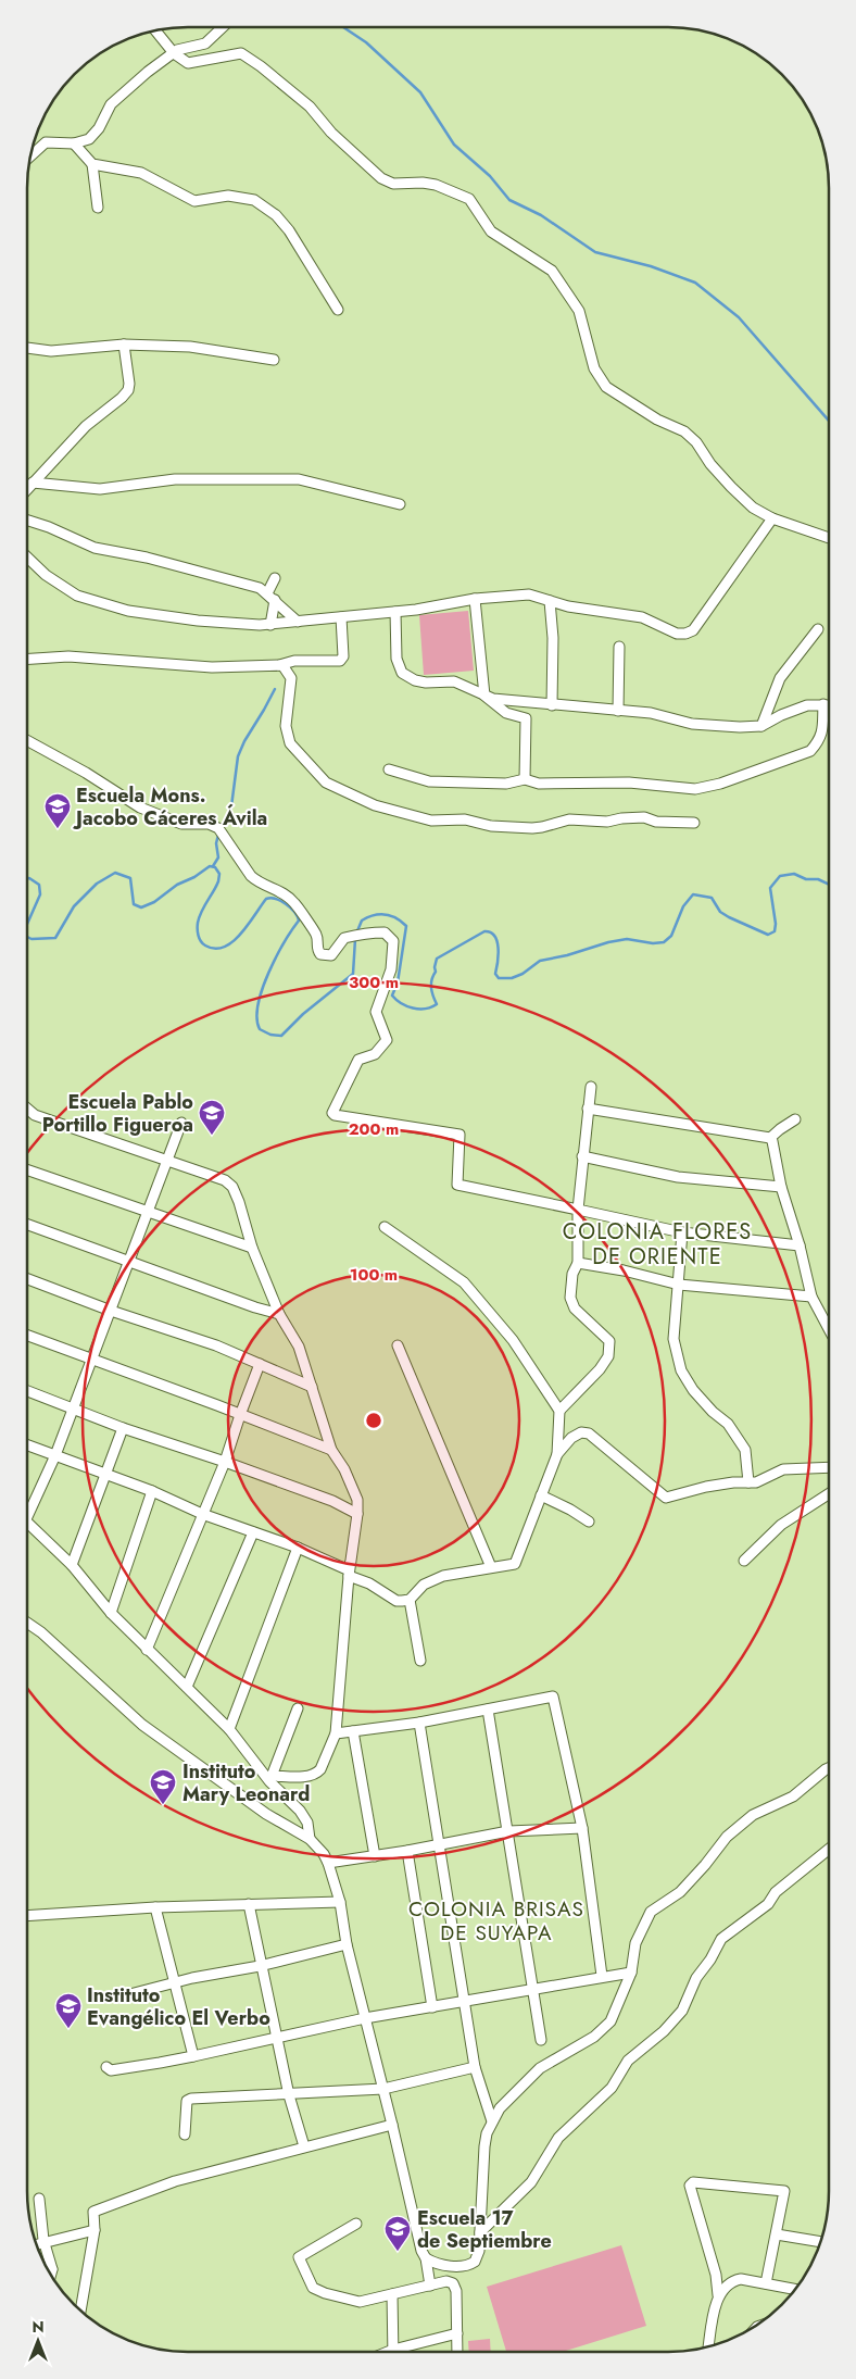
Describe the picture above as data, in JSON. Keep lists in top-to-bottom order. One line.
{"districts":["COLONIA FLORES DE ORIENTE","COLONIA BRISAS DE SUYAPA"],"places":{"school or university":["Escuela Mons. Jacobo Cáceres Ávila","Escuela Pablo Portillo Figueroa","Instituto Mary Leonard","Instituto Evangélico El Verbo","Escuela 17 de Septiembre"]},"north":"top","rings":["300 m","200 m","100 m"]}
